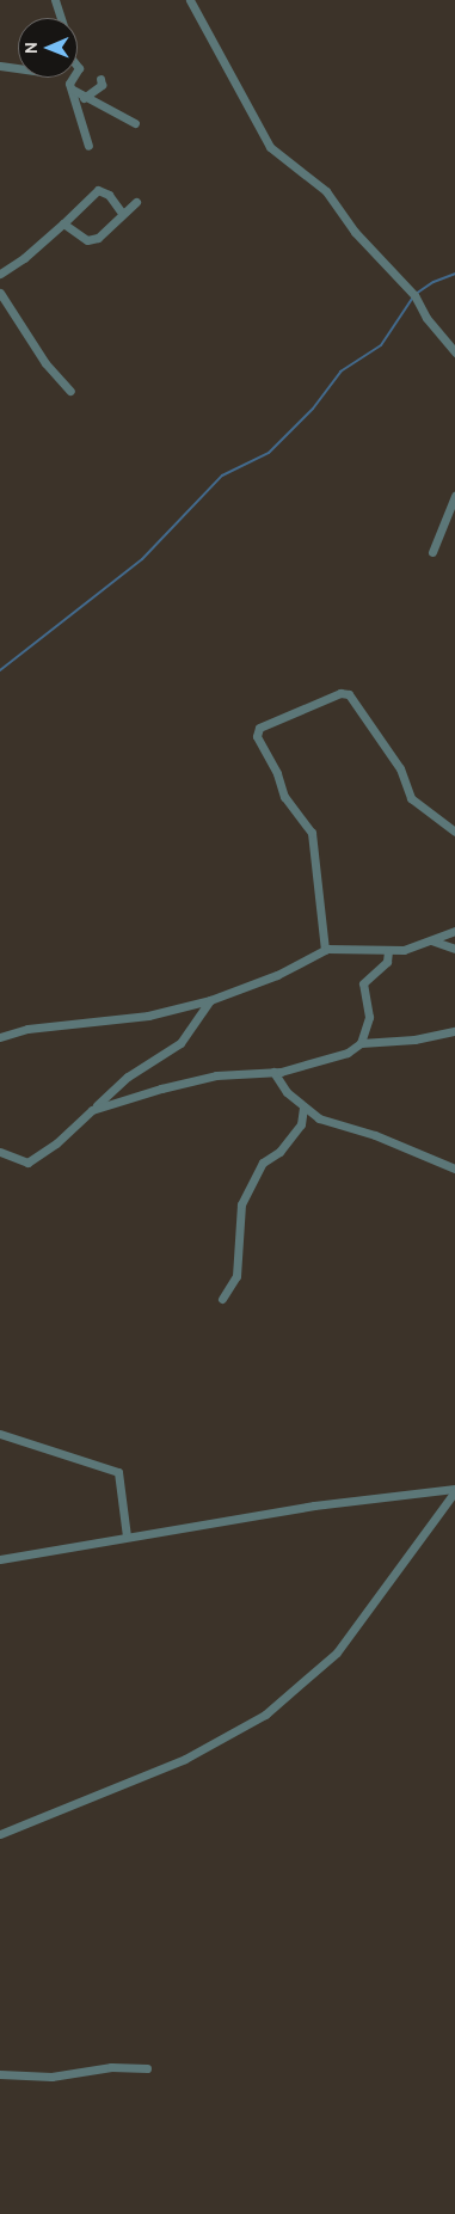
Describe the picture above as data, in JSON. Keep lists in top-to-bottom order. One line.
{"north":"left"}
